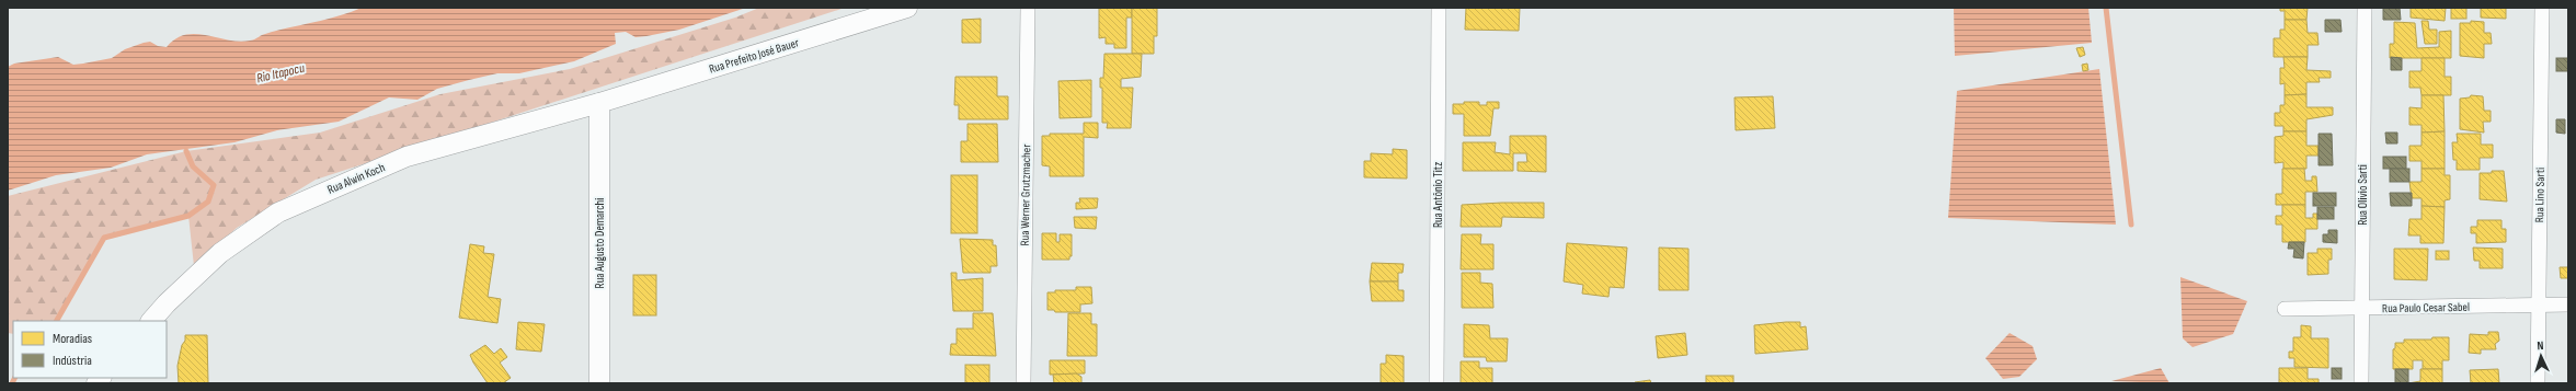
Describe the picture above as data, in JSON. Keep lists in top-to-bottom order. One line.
{"streets":{"street":["Rua Prefeito José Bauer","Rua Alwin Koch","Rua Werner Grutzmacher","Rua Antônio Titz","Rua Olivio Sarti","Rua Lino Sarti","Rua Augusto Demarchi","Rua Paulo Cesar Sabel"]},"crossings":[["Rua Prefeito José Bauer","Rua Alwin Koch"],["Rua Prefeito José Bauer","Rua Augusto Demarchi"],["Rua Alwin Koch","Rua Augusto Demarchi"],["Rua Olivio Sarti","Rua Paulo Cesar Sabel"],["Rua Lino Sarti","Rua Paulo Cesar Sabel"]],"water":["Rio Itapocu"],"legend":["Moradias","Indústria"],"north":"top"}
